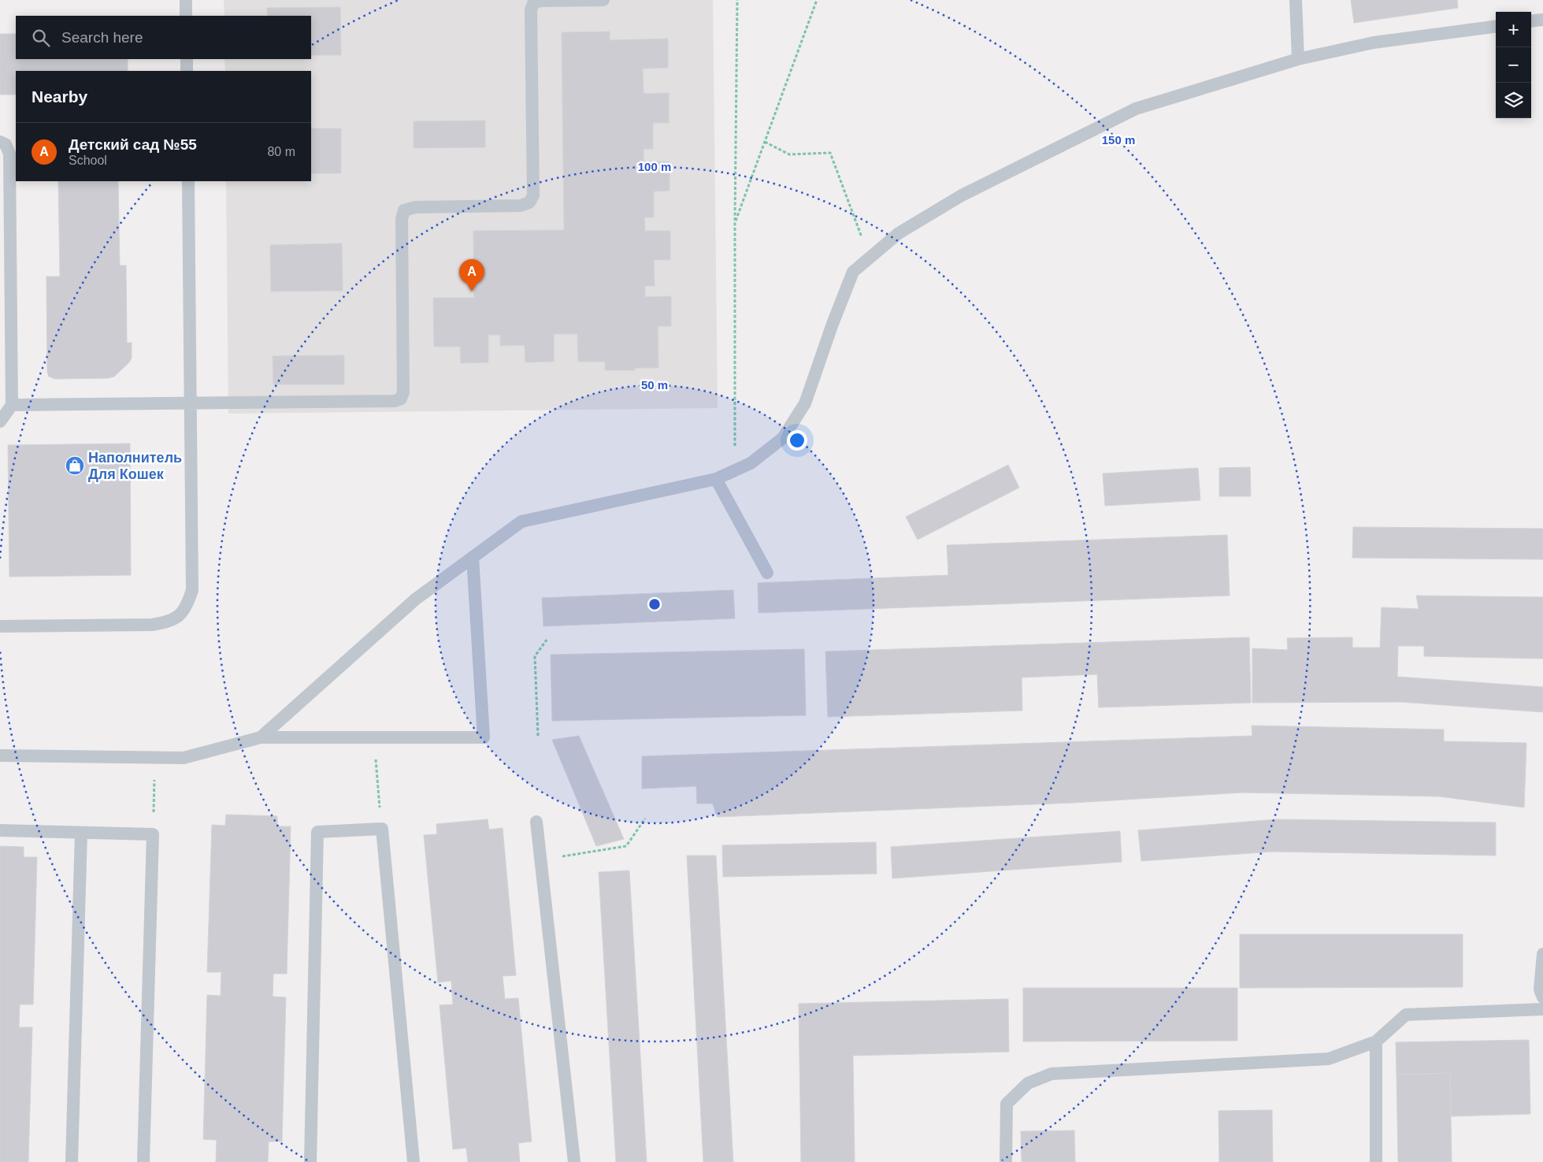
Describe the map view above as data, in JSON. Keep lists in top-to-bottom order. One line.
{"places":{"shop":["Наполнитель Для Кошек"]},"page":{"map_buttons":["+","−"],"search":"Search here","heading":"Nearby","list":[{"mark":"A","name":"Детский сад №55","note":"School","value":"80 m"}],"pins":"A"},"rings":["150 m","100 m","50 m"]}
